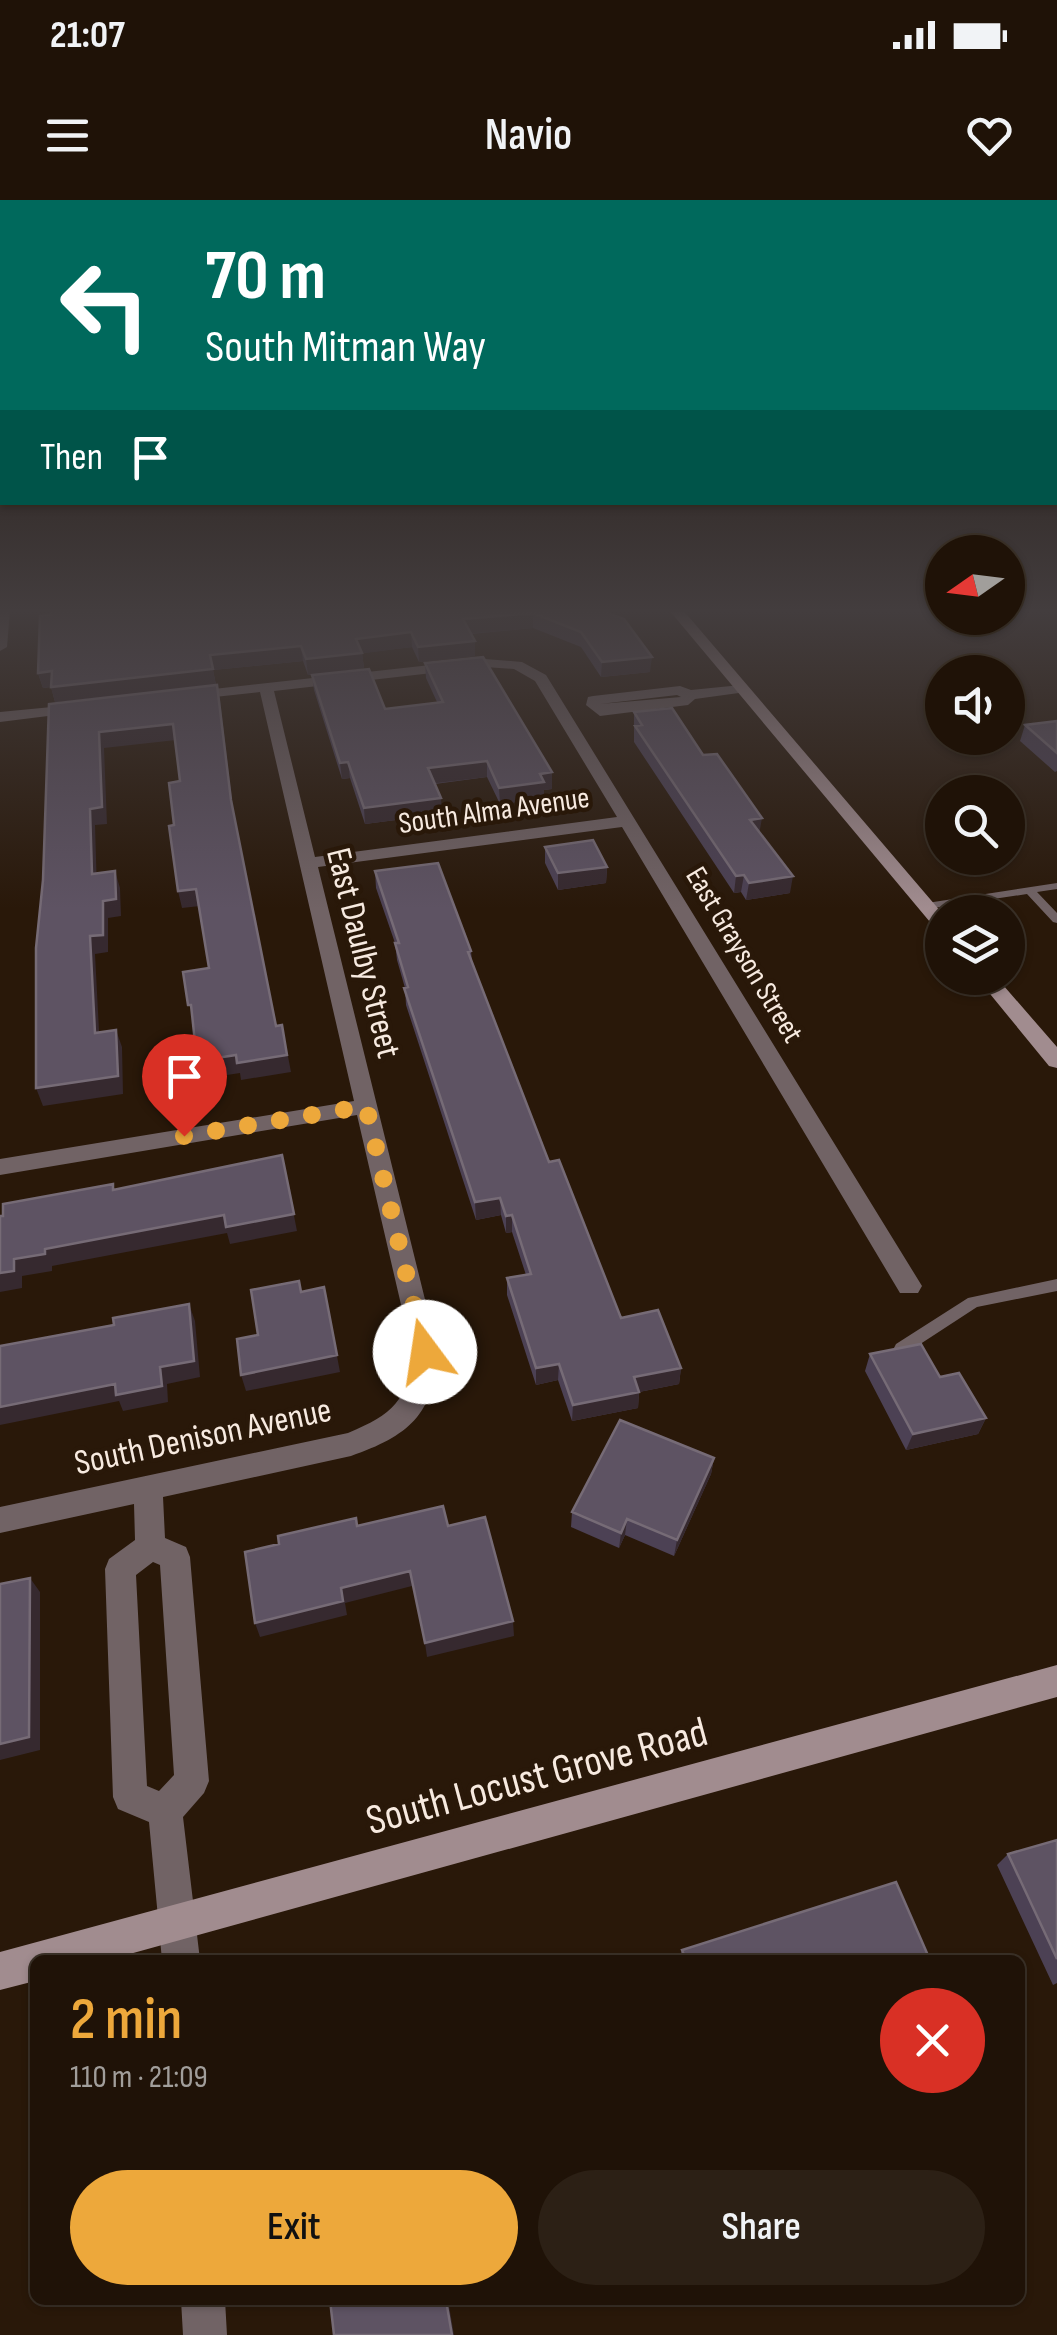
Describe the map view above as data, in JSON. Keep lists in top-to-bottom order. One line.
{"streets":{"main road":["South Locust Grove Road"],"street":["South Alma Avenue","East Daulby Street","East Grayson Street","South Denison Avenue"]},"crossings":[["South Alma Avenue","East Daulby Street"],["South Alma Avenue","East Grayson Street"],["East Daulby Street","South Denison Avenue"]],"north":"left","page":{"status":"21:07","header":"Navio","turn":["70 m","South Mitman Way"],"then":"Then","heading":["2 min","110 m · 21:09"],"buttons":["Exit","Share"]}}
